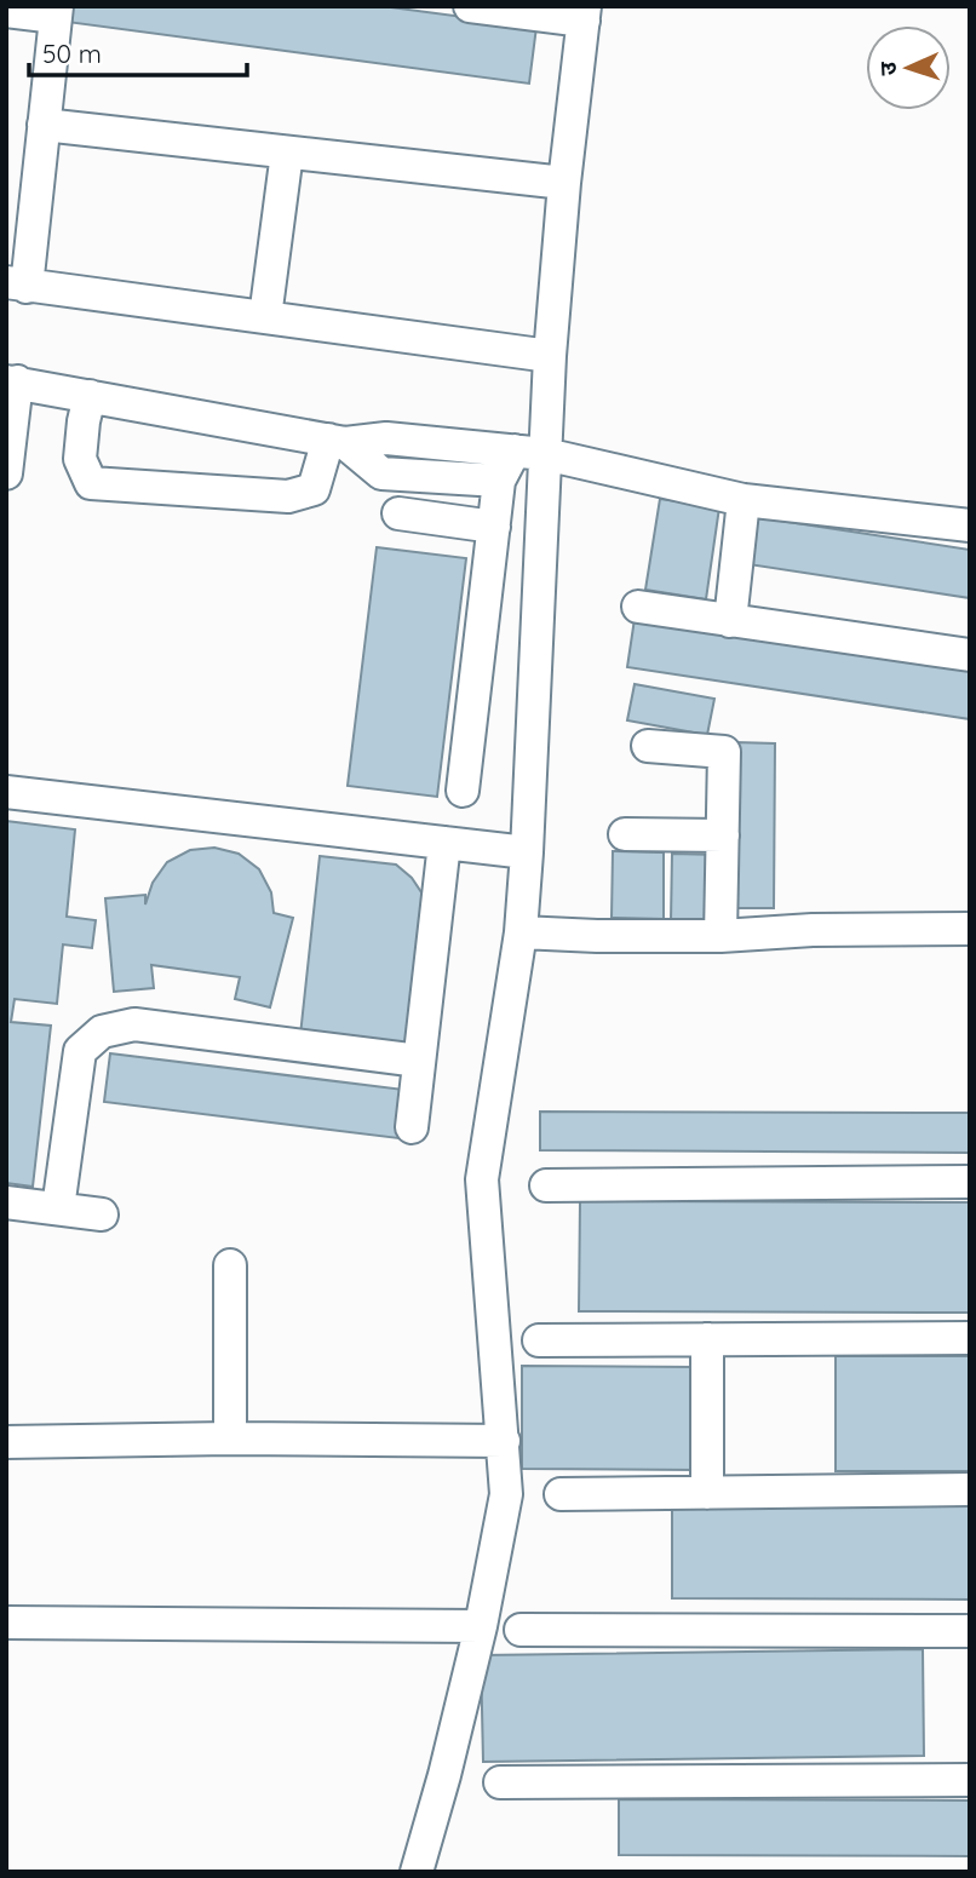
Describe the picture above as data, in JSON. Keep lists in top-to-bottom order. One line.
{"scale_bar":"50 m","north":"left"}
